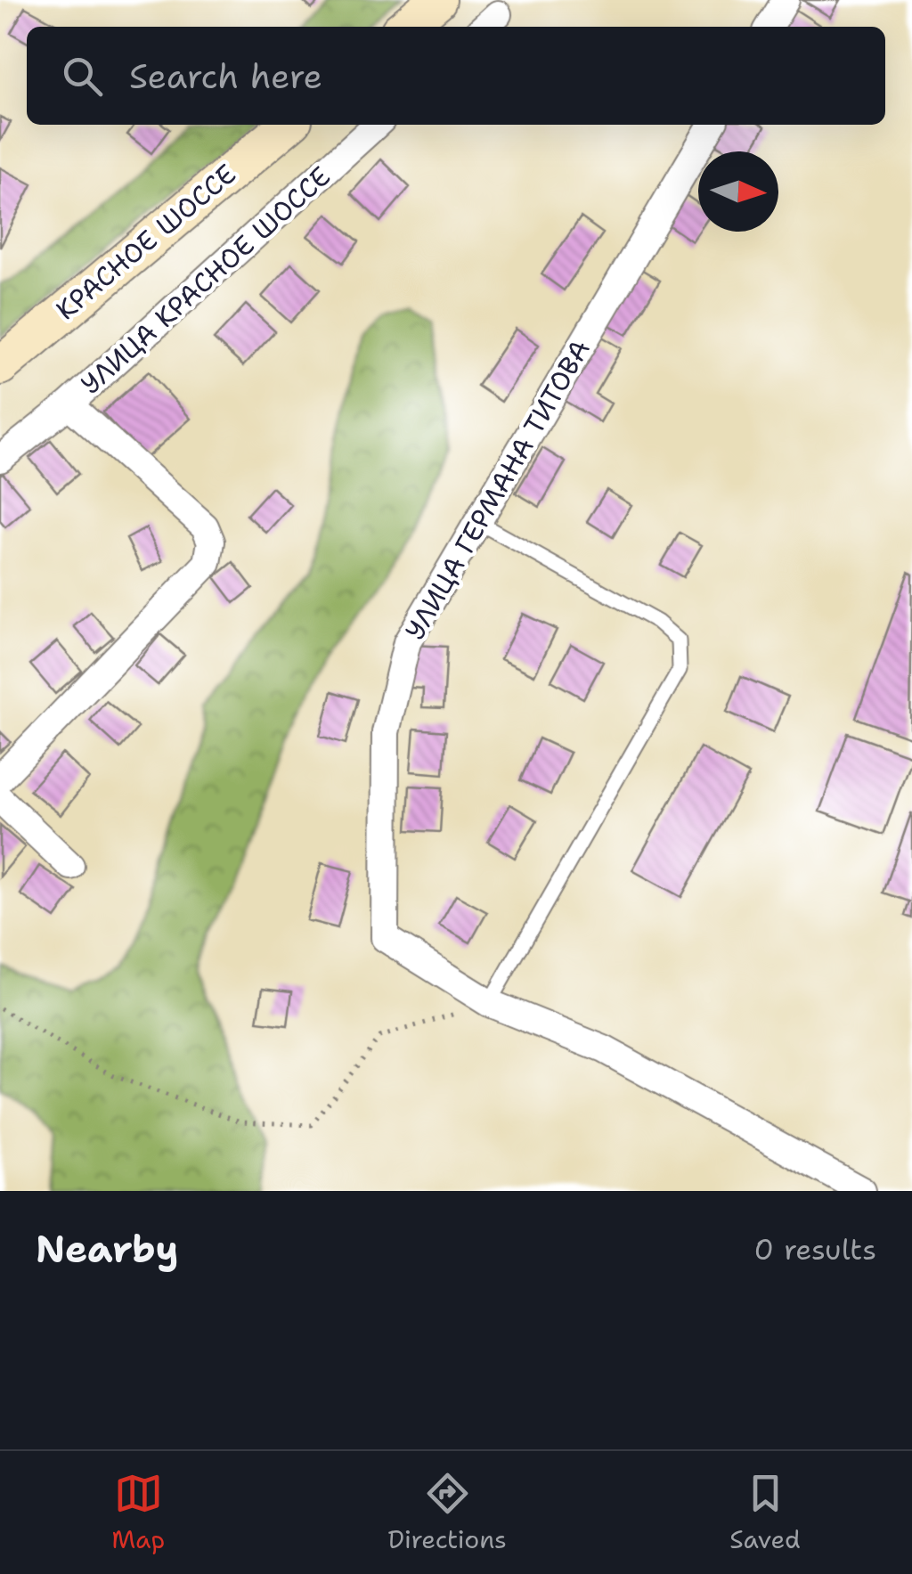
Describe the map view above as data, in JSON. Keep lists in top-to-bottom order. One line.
{"streets":{"main road":["КРАСНОЕ ШОССЕ"],"street":["УЛИЦА КРАСНОЕ ШОССЕ","УЛИЦА ГЕРМАНА ТИТОВА"]},"north":"right","page":{"search":"Search here","heading":["Nearby","0 results"],"nav":["Map","Directions","Saved"]}}
